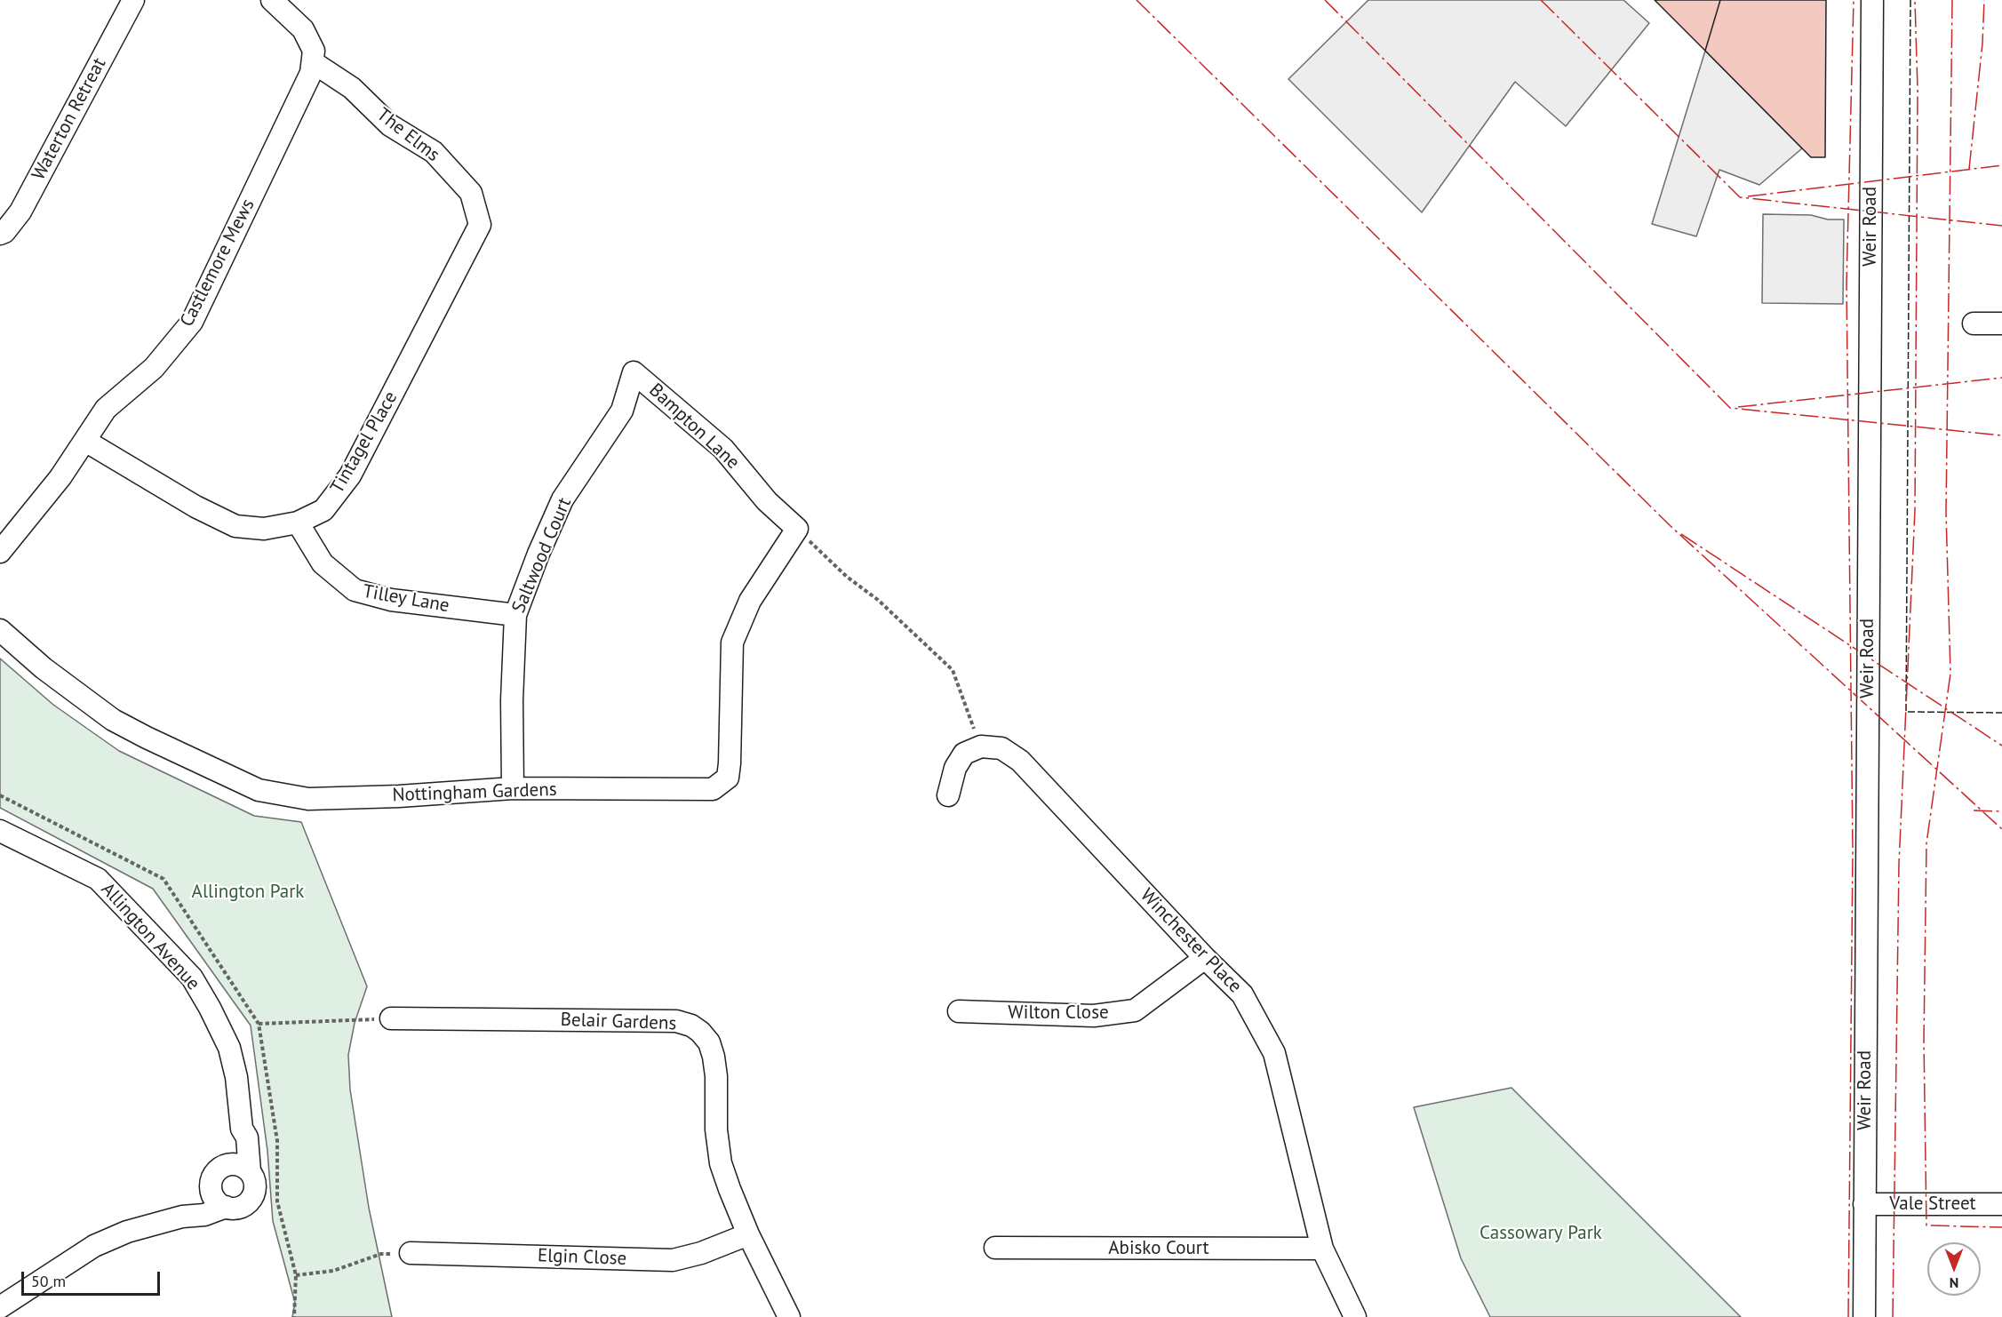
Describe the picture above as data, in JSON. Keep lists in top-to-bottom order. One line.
{"streets":{"street":["Waterton Retreat","The Elms","Weir Road","Castlemore Mews","Bampton Lane","Tintagel Place","Saltwood Court","Tilley Lane","Nottingham Gardens","Allington Avenue","Winchester Place","Wilton Close","Belair Gardens","Vale Street","Abisko Court","Elgin Close"]},"crossings":[["The Elms","Castlemore Mews"],["The Elms","Tintagel Place"],["Weir Road","Vale Street"],["Castlemore Mews","Tintagel Place"],["Bampton Lane","Saltwood Court"],["Bampton Lane","Nottingham Gardens"],["Tintagel Place","Tilley Lane"],["Saltwood Court","Tilley Lane"],["Saltwood Court","Nottingham Gardens"],["Winchester Place","Wilton Close"],["Winchester Place","Abisko Court"],["Belair Gardens","Elgin Close"]],"parks":["Allington Park","Cassowary Park"],"scale_bar":"50 m","north":"bottom"}
